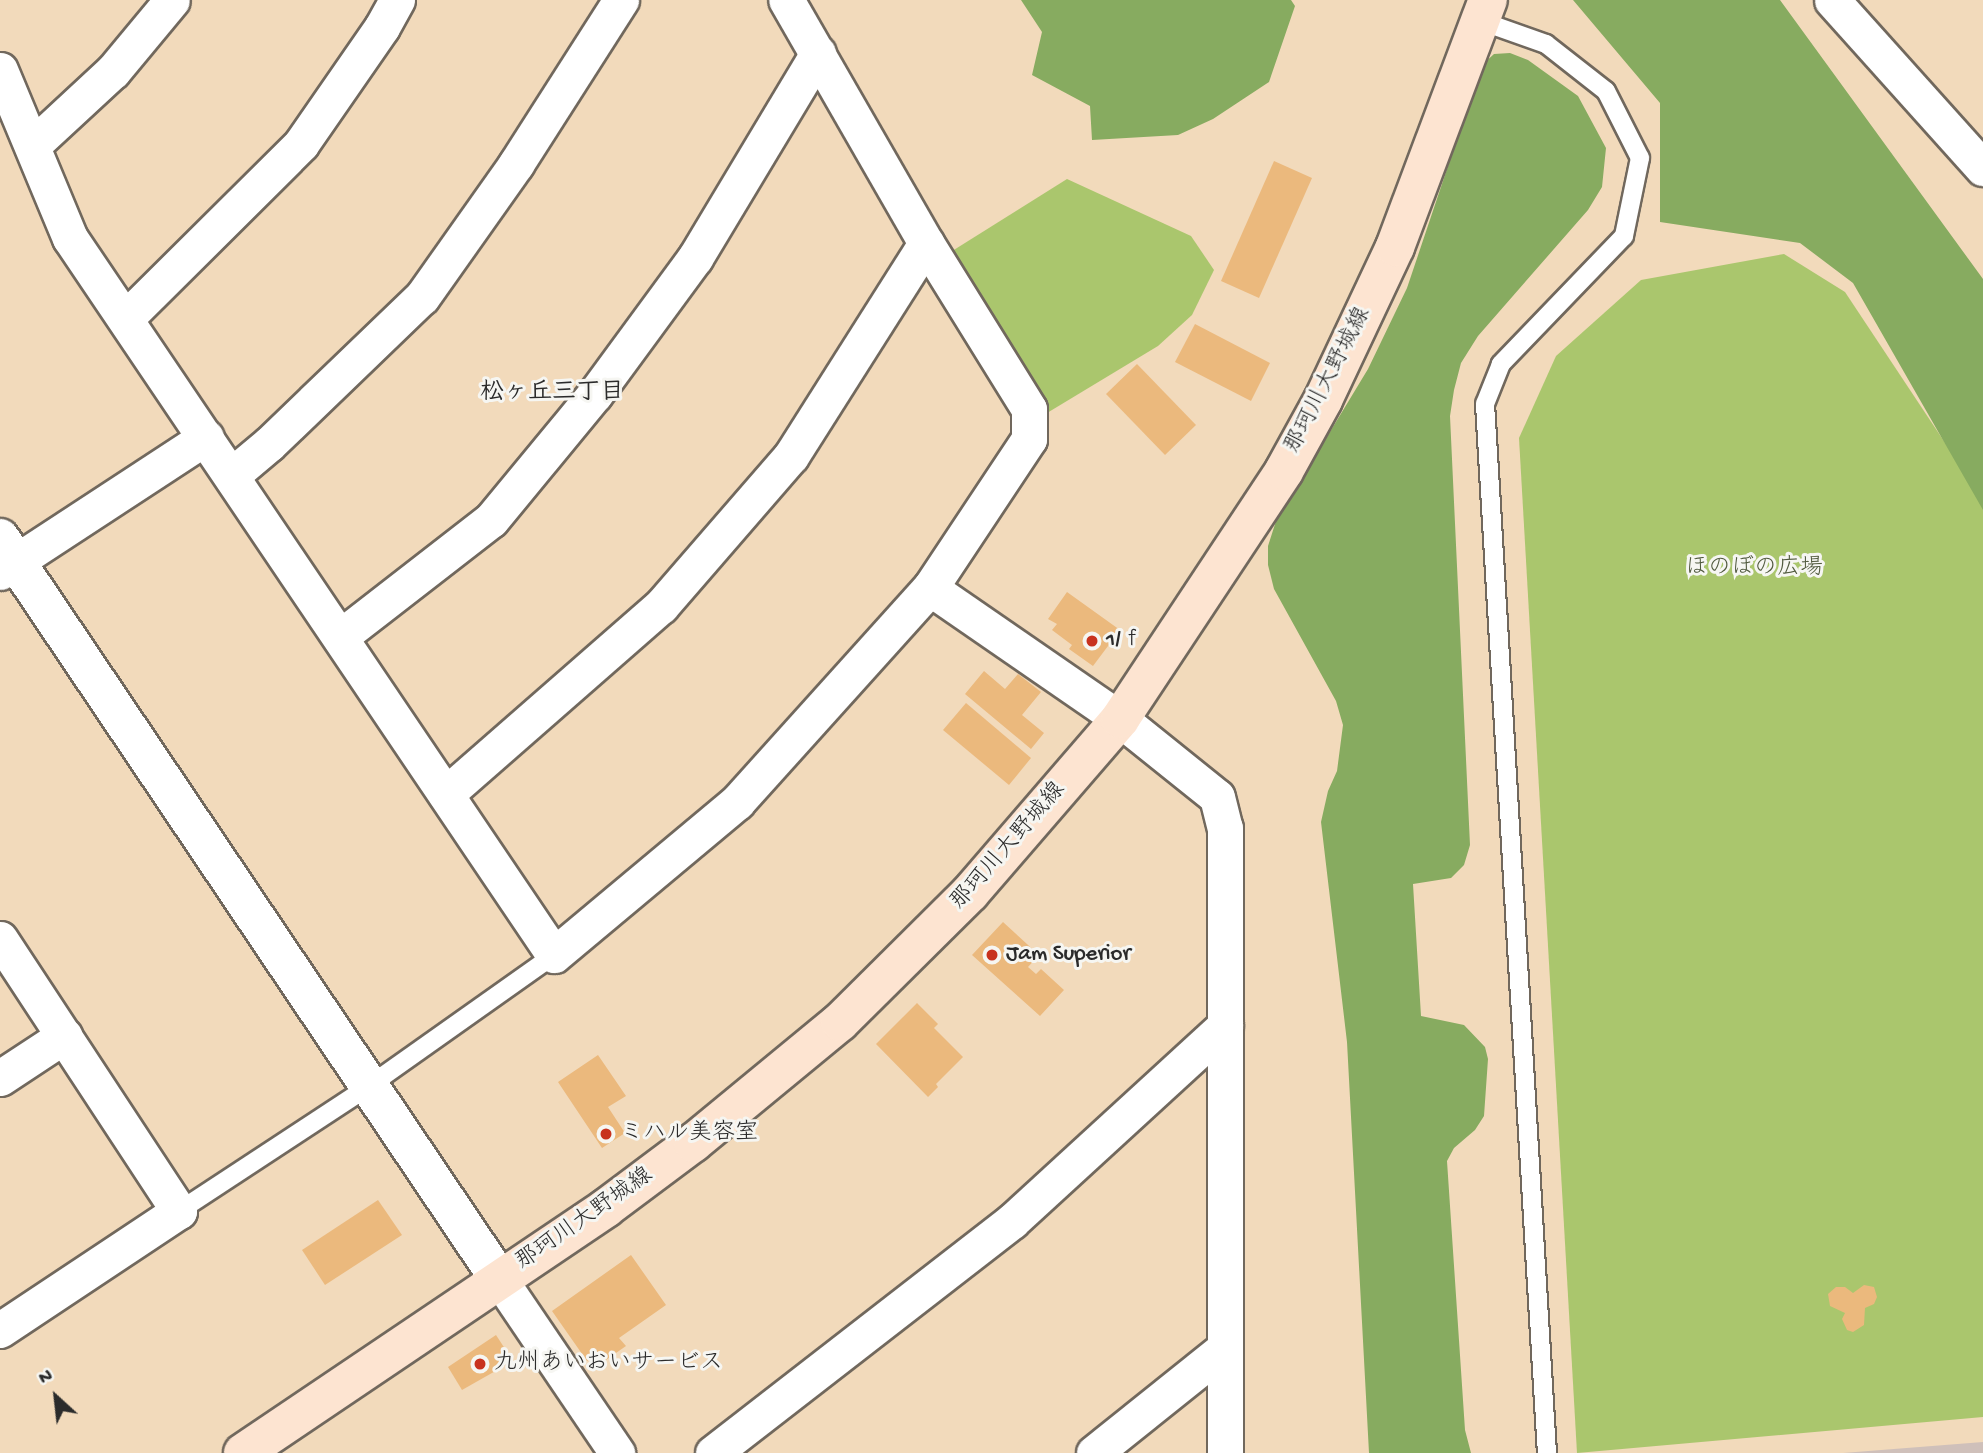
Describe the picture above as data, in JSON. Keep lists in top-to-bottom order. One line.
{"streets":{"main road":["那珂川大野城線"]},"districts":["松ヶ丘三丁目"],"parks":["ほのぼの広場"],"places":["1/ｆ","Jam Superior","ミハル美容室","九州あいおいサービス"],"north":"top left"}
